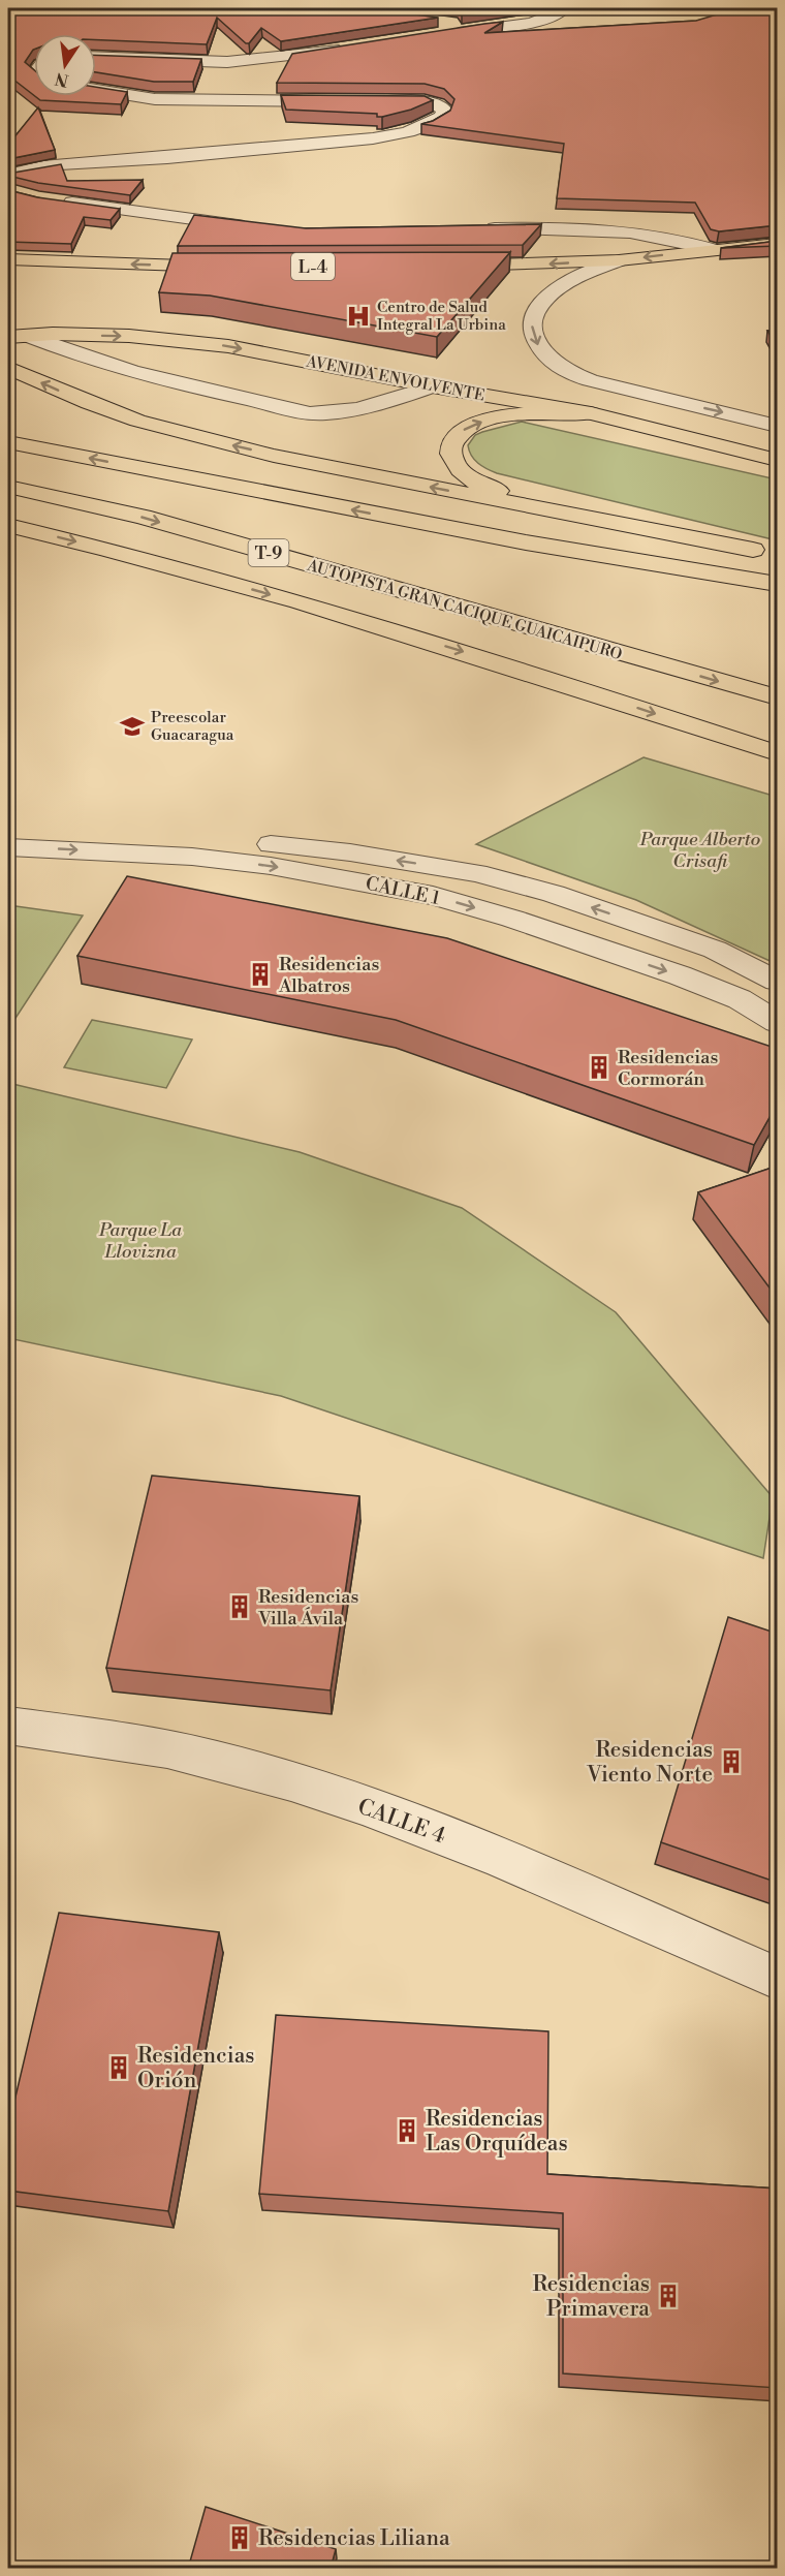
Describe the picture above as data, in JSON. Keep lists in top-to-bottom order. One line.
{"streets":{"main road":["AVENIDA ENVOLVENTE","T-9","AUTOPISTA GRAN CACIQUE GUAICAIPURO"],"street":["CALLE 1","CALLE 4"]},"parks":["Parque Alberto Crisafi","Parque La Llovizna"],"places":{"hospital":["Centro de Salud Integral La Urbina"],"school or university":["Preescolar Guacaragua"],"building":["Residencias Albatros","Residencias Cormorán","Residencias Villa Ávila","Residencias Viento Norte","Residencias Orión","Residencias Las Orquídeas","Residencias Primavera","Residencias Liliana"]},"north":"bottom"}
